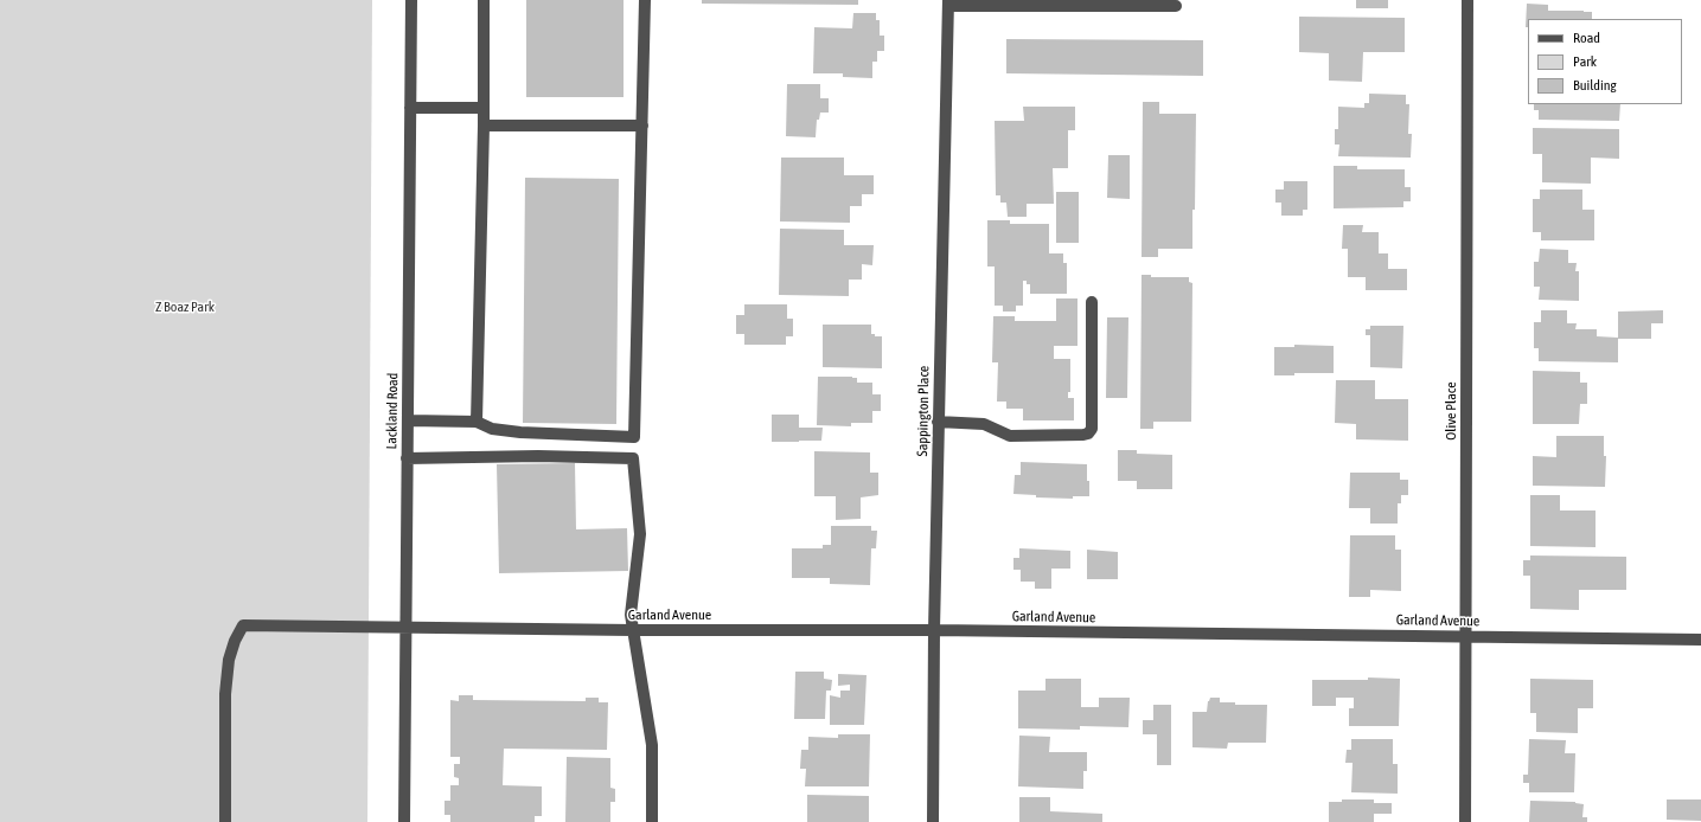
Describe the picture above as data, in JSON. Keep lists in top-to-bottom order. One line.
{"streets":{"street":["Lackland Road","Sappington Place","Olive Place","Garland Avenue"]},"crossings":[["Lackland Road","Garland Avenue"],["Sappington Place","Garland Avenue"],["Olive Place","Garland Avenue"]],"parks":["Z Boaz Park"],"legend":["Road","Park","Building"]}
